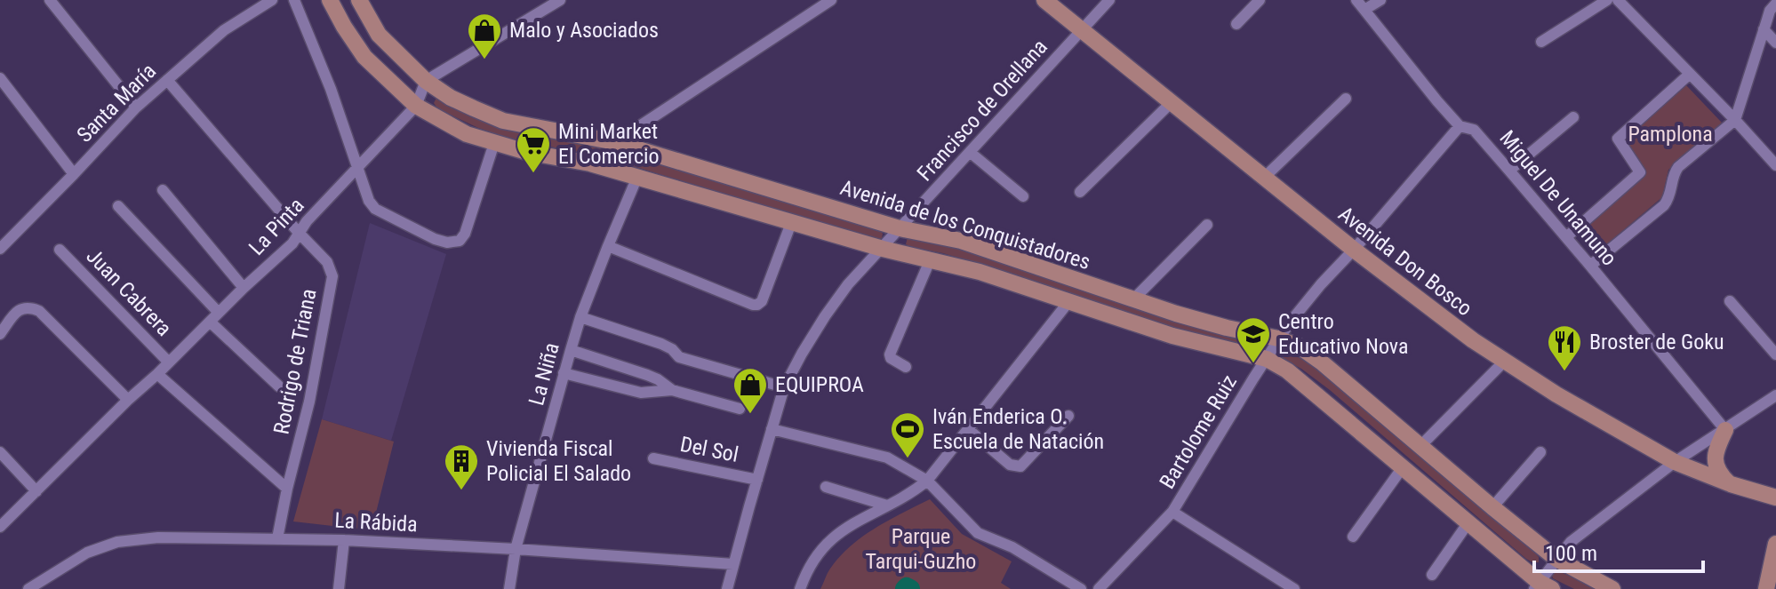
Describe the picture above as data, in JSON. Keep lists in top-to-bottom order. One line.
{"streets":{"main road":["Avenida de los Conquistadores","Avenida Don Bosco"],"street":["Santa María","Francisco de Orellana","Miguel De Unamuno","La Pinta","Juan Cabrera","Rodrigo de Triana","La Niña","Bartolome Ruiz","Del Sol","La Rábida"]},"crossings":[["Santa María","Rodrigo de Triana"],["Francisco de Orellana","Avenida de los Conquistadores"],["Francisco de Orellana","Avenida Don Bosco"],["Francisco de Orellana","Del Sol"],["Francisco de Orellana","La Rábida"],["Miguel De Unamuno","Bartolome Ruiz"],["Avenida de los Conquistadores","La Pinta"],["Avenida de los Conquistadores","La Niña"],["Avenida de los Conquistadores","Bartolome Ruiz"],["La Pinta","Juan Cabrera"],["La Pinta","Rodrigo de Triana"],["Avenida Don Bosco","Bartolome Ruiz"],["Rodrigo de Triana","La Rábida"],["La Niña","La Rábida"]],"parks":["Pamplona","Parque Tarqui-Guzho"],"places":{"shop":["Malo y Asociados","EQUIPROA"],"supermarket":["Mini Market El Comercio"],"school or university":["Centro Educativo Nova"],"restaurant":["Broster de Goku"],"sports":["Iván Enderica O. Escuela de Natación"],"building":["Vivienda Fiscal Policial El Salado"]},"scale_bar":"100 m"}
